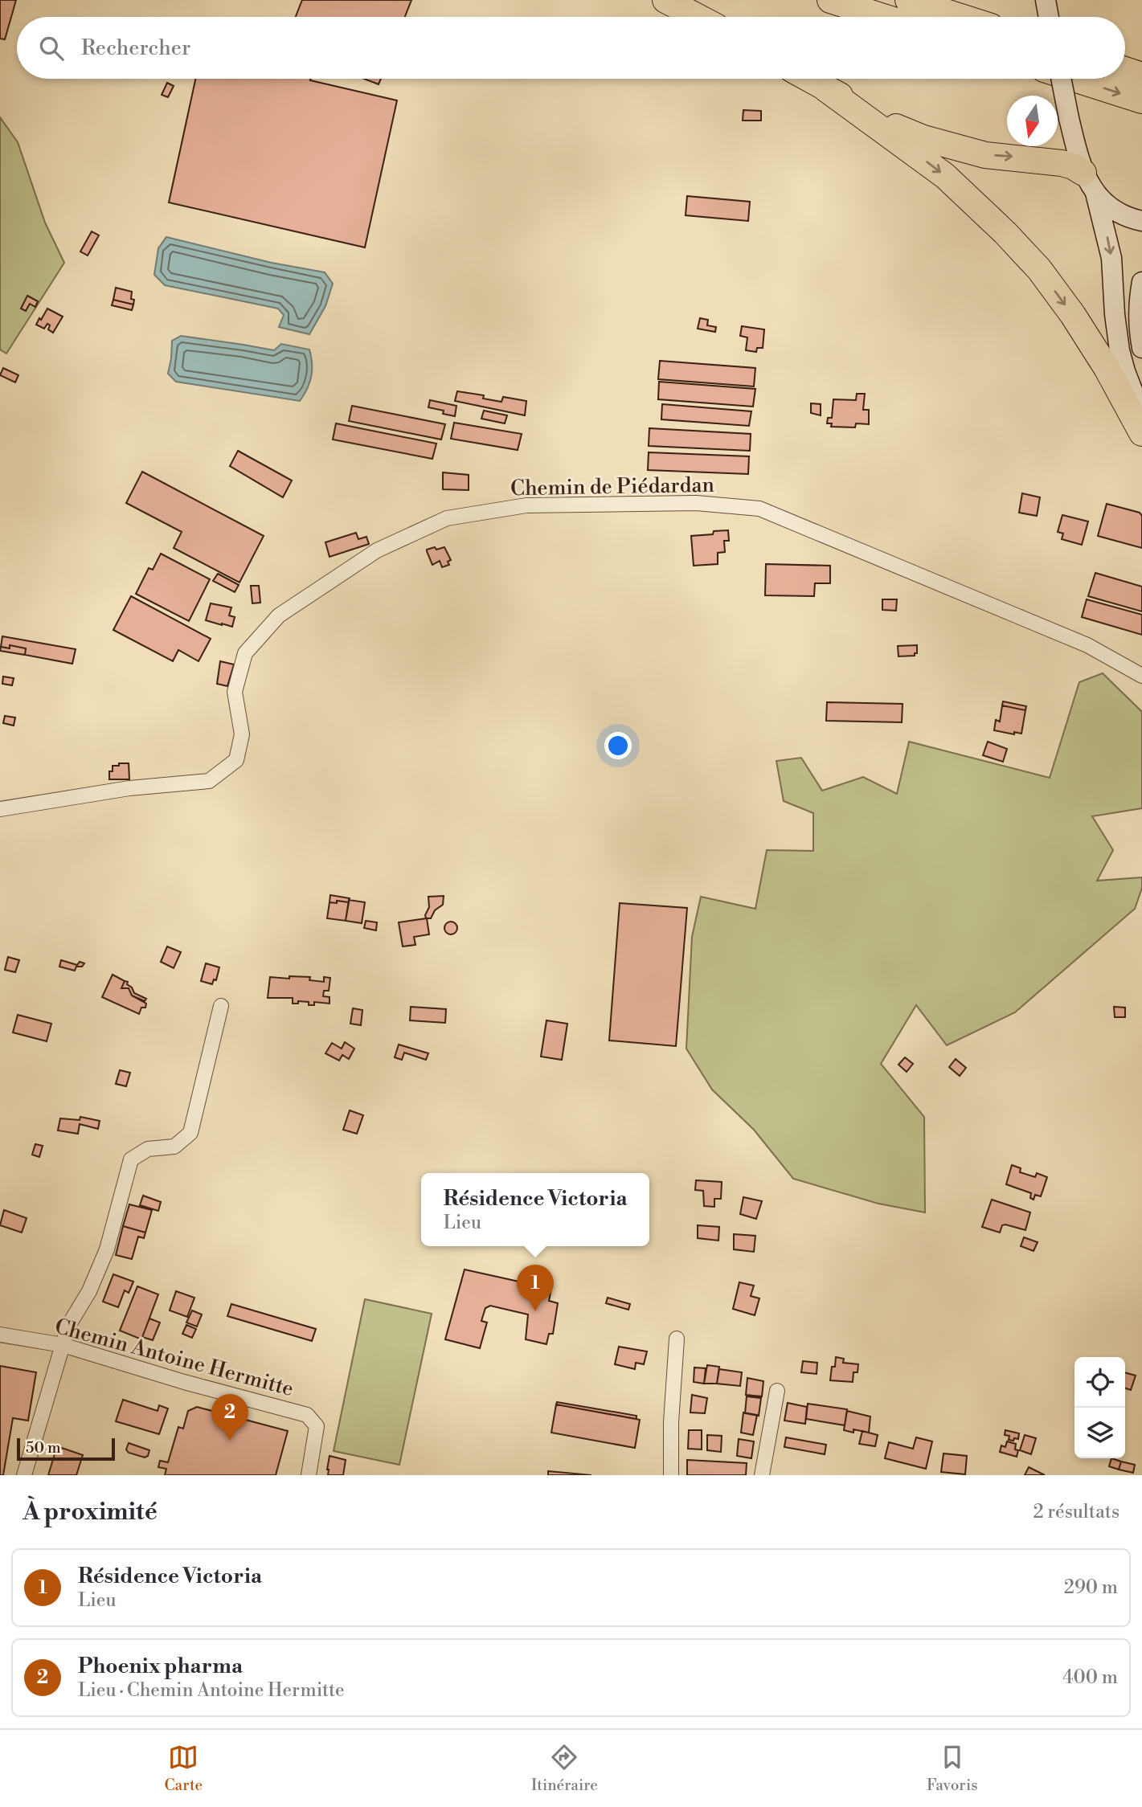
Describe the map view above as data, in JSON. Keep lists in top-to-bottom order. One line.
{"streets":{"street":["Chemin de Piédardan","Chemin Antoine Hermitte"]},"scale_bar":"50 m","north":"bottom","page":{"search":"Rechercher","popup":["Résidence Victoria","Lieu"],"pins":["1","2"],"scale":"50 m","heading":["À proximité","2 résultats"],"list":[{"mark":"1","name":"Résidence Victoria","note":"Lieu","value":"290 m"},{"mark":"2","name":"Phoenix pharma","note":"Lieu · Chemin Antoine Hermitte","value":"400 m"}],"nav":["Carte","Itinéraire","Favoris"]}}
